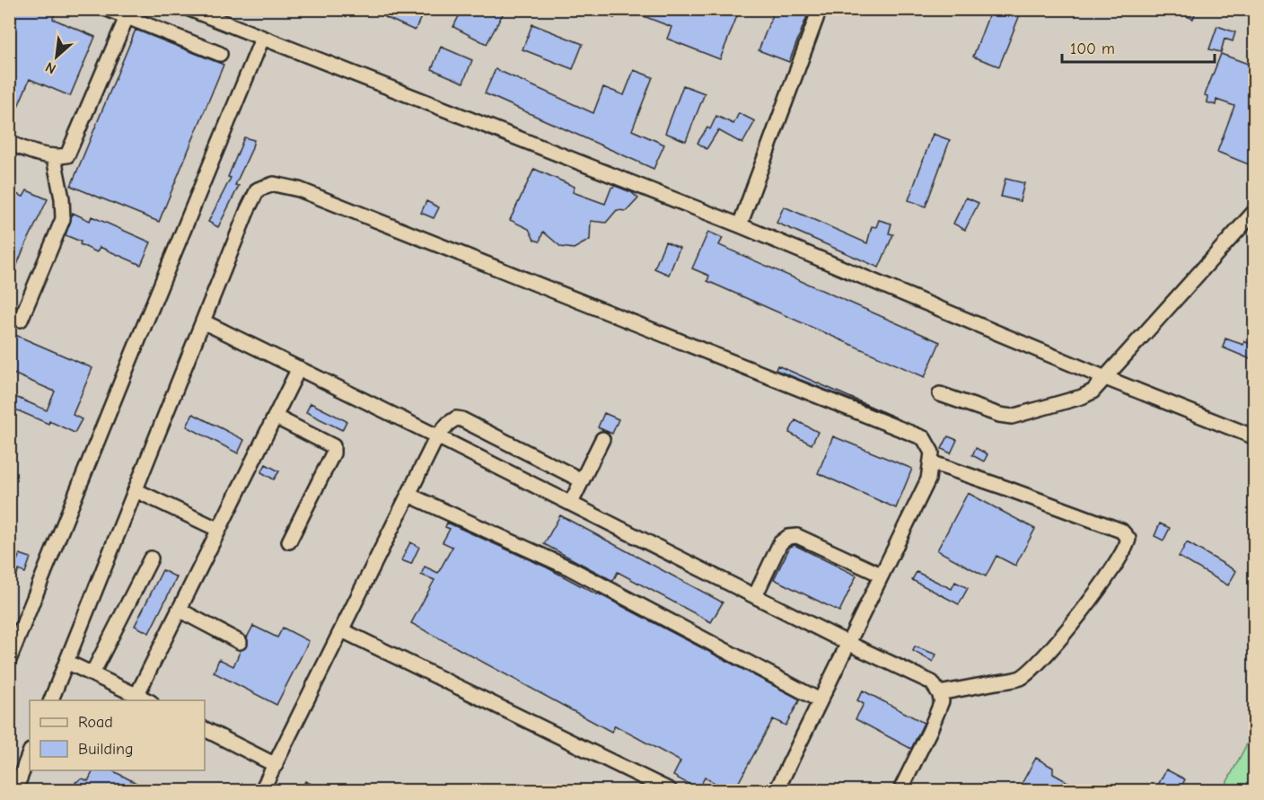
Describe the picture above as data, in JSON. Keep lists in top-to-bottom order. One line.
{"legend":["Road","Building"],"scale_bar":"100 m","north":"bottom left"}
